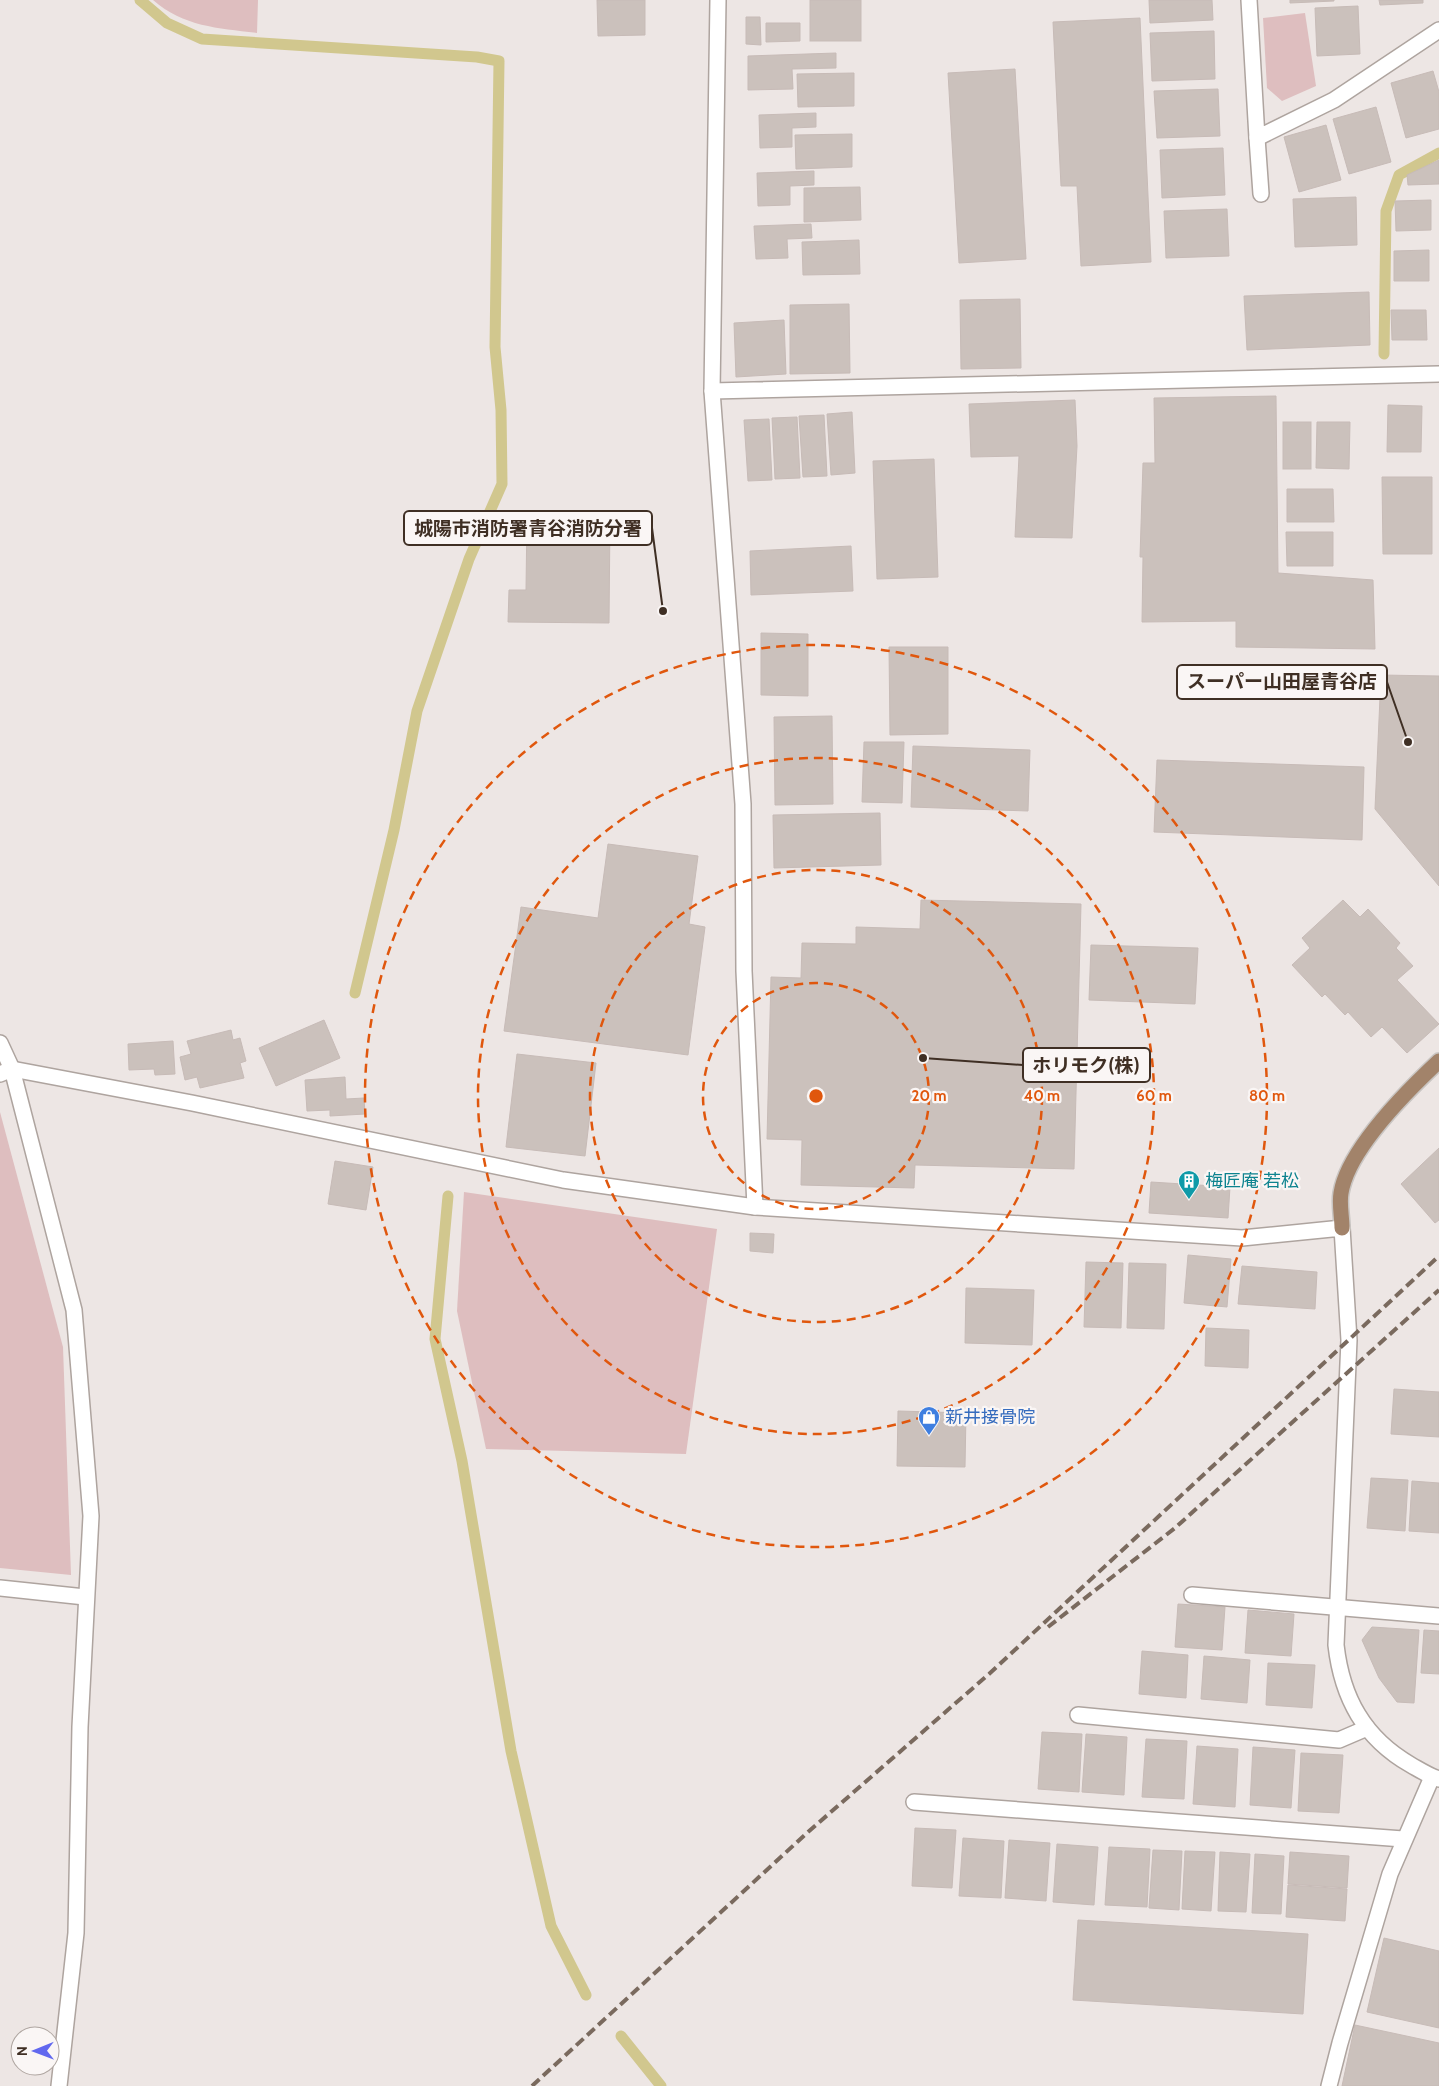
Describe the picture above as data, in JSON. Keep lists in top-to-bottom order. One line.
{"places":{"other":["城陽市消防署青谷消防分署","スーパー山田屋青谷店","ホリモク(株)"],"building":["梅匠庵 若松"],"shop":["新井接骨院"]},"north":"left","rings":["20 m","40 m","60 m","80 m"]}
